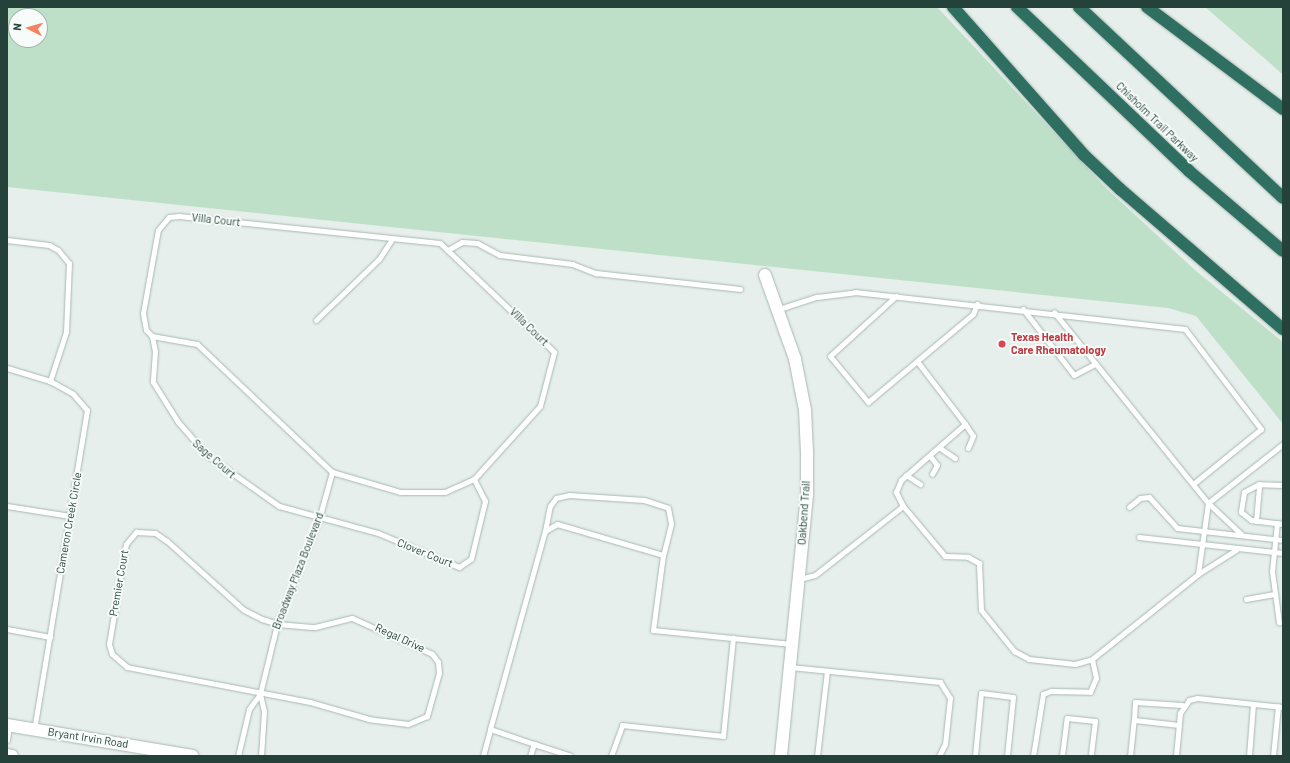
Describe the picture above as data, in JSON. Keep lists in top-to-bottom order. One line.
{"streets":{"highway":["Chisholm Trail Parkway"],"street":["Oakbend Trail","Bryant Irvin Road"],"lane":["Villa Court","Sage Court","Cameron Creek Circle","Clover Court","Broadway Plaza Boulevard","Premier Court","Regal Drive"]},"crossings":[["Villa Court","Sage Court"],["Villa Court","Clover Court"],["Villa Court","Broadway Plaza Boulevard"],["Sage Court","Clover Court"],["Sage Court","Broadway Plaza Boulevard"],["Cameron Creek Circle","Bryant Irvin Road"],["Clover Court","Broadway Plaza Boulevard"],["Broadway Plaza Boulevard","Premier Court"],["Broadway Plaza Boulevard","Regal Drive"],["Premier Court","Regal Drive"]],"places":["Texas Health Care Rheumatology"],"north":"left"}
